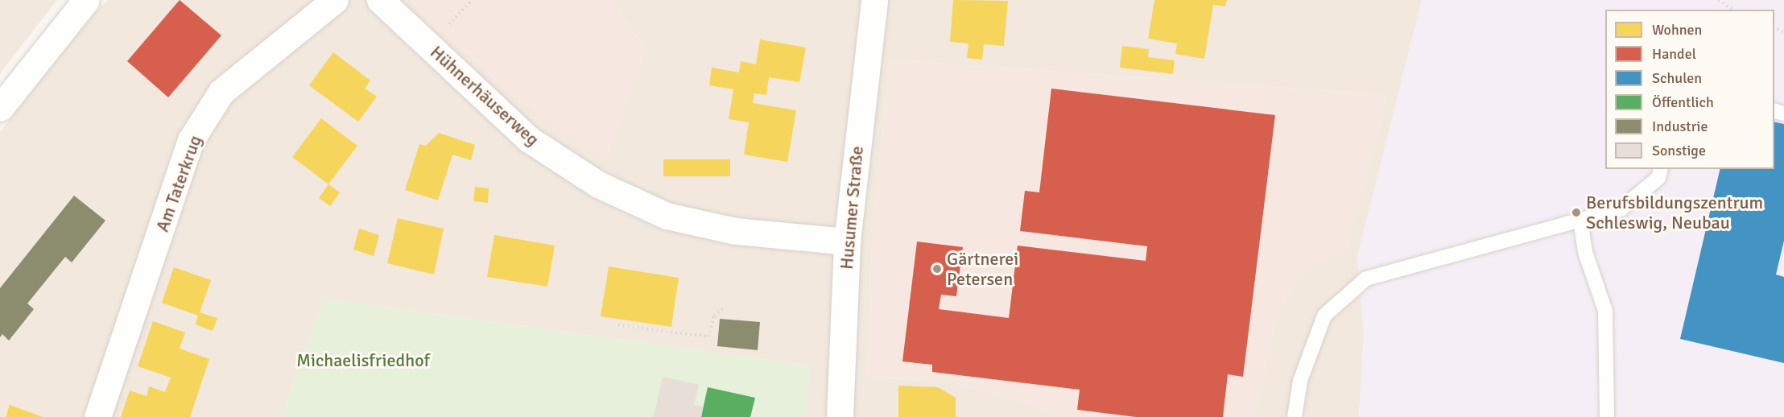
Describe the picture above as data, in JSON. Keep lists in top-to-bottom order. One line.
{"streets":{"street":["Hühnerhäuserweg","Am Taterkrug","Husumer Straße"]},"crossings":[["Hühnerhäuserweg","Husumer Straße"]],"parks":["Michaelisfriedhof"],"places":["Berufsbildungszentrum Schleswig, Neubau","Gärtnerei Petersen"],"legend":["Wohnen","Handel","Schulen","Öffentlich","Industrie","Sonstige"]}
